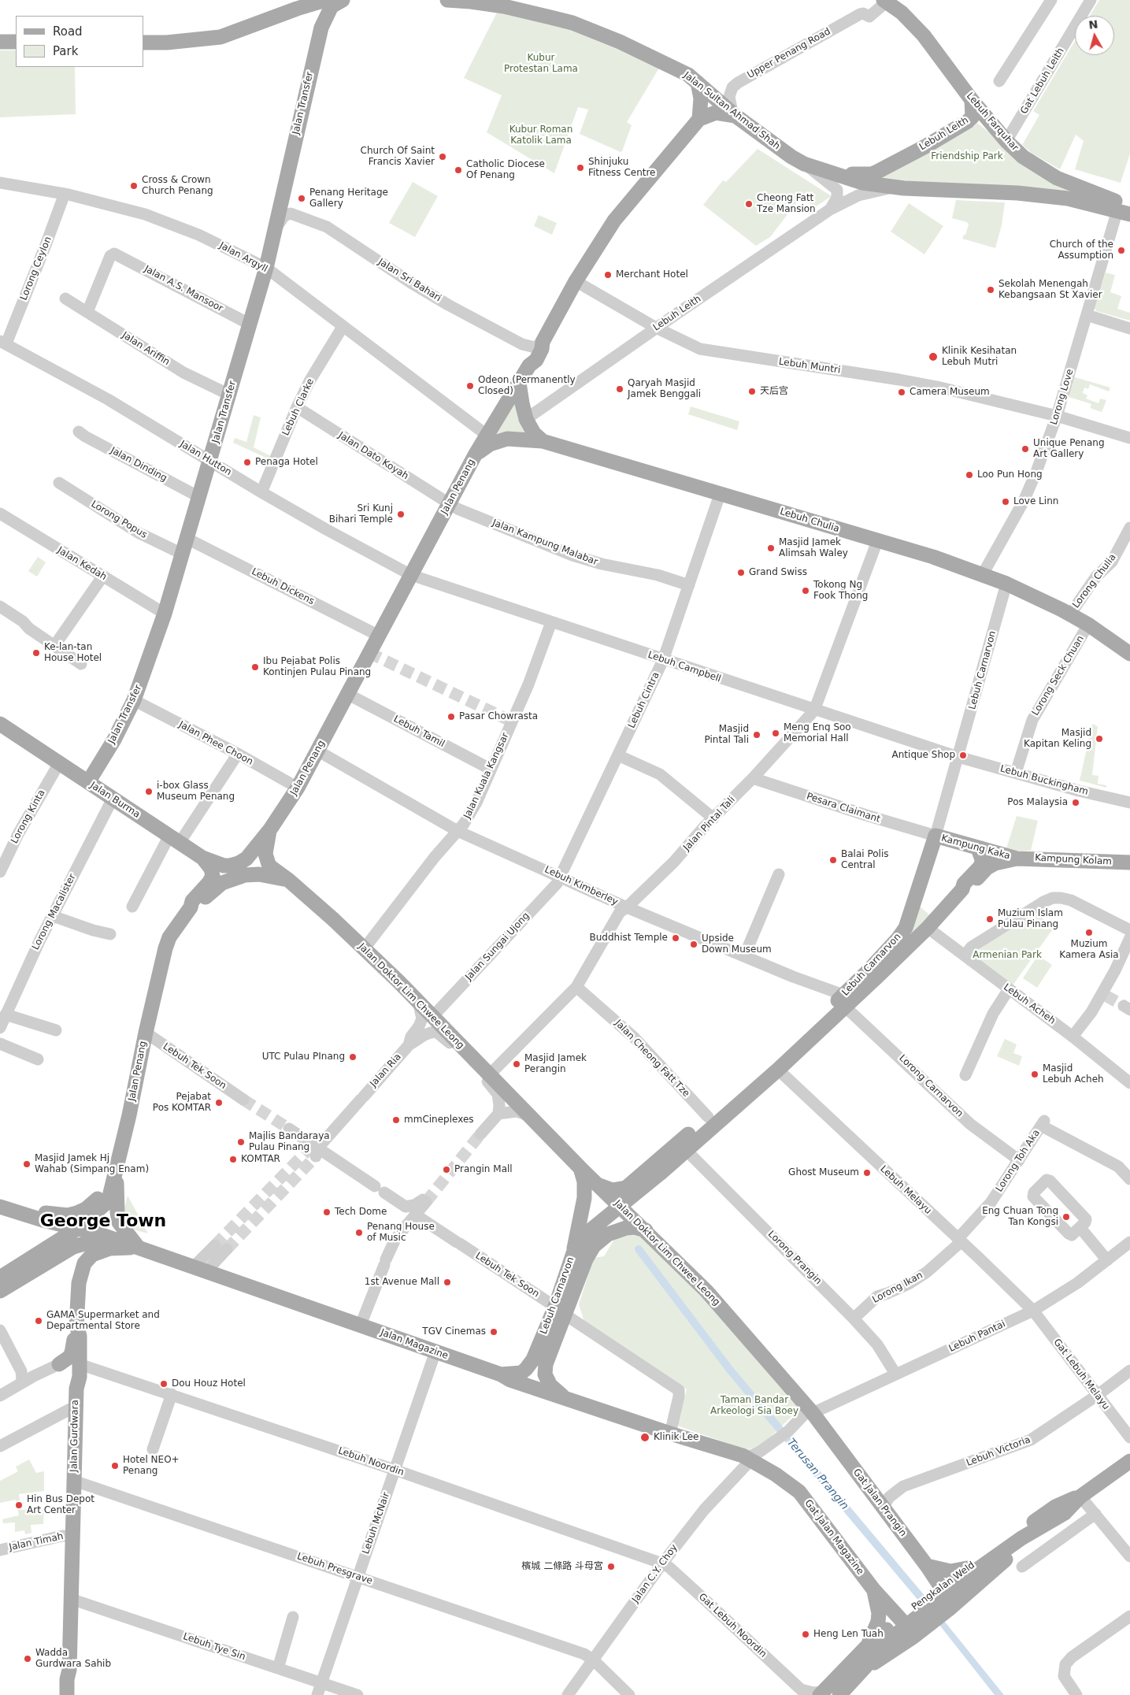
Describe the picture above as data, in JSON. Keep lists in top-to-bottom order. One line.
{"streets":{"main road":["Jalan Transfer","Jalan Sultan Ahmad Shah","Lebuh Farquhar","Lebuh Leith","Jalan Penang","Lebuh Chulia","Lebuh Carnarvon","Jalan Burma","Kampung Kaka","Kampung Kolam","Jalan Doktor Lim Chwee Leong","Jalan Magazine","Jalan Gurdwara","Gat Jalan Prangin","Gat Jalan Magazine","Pengkalan Weld"],"street":["Upper Penang Road","Gat Lebuh Leith","Jalan Argyll","Lorong Ceylon","Jalan Sri Bahari","Jalan A.S. Mansoor","Jalan Ariffin","Lebuh Muntri","Lorong Love","Lebuh Clarke","Jalan Dato Koyah","Jalan Hutton","Jalan Dinding","Lorong Popus","Jalan Kampung Malabar","Jalan Kedah","Lorong Chulia","Lebuh Dickens","Lebuh Campbell","Lorong Seck Chuan","Lebuh Cintra","Lebuh Tamil","Jalan Phee Choon","Jalan Kuala Kangsar","Lebuh Buckingham","Pesara Claimant","Lorong Kinta","Jalan Pintal Tali","Lebuh Kimberley","Lorong Macalister","Jalan Sungai Ujong","Lebuh Acheh","Jalan Cheong Fatt Tze","Lebuh Tek Soon","Jalan Ria","Lorong Carnarvon","Lorong Toh Aka","Lebuh Melayu","Lorong Prangin","Lorong Ikan","Lebuh Pantai","Gat Lebuh Melayu","Lebuh Victoria","Lebuh Noordin","Lebuh McNair","Jalan Timah","Lebuh Presgrave","Jalan C.Y. Choy","Gat Lebuh Noordin","Lebuh Tye Sin"]},"crossings":[["Upper Penang Road","Jalan Sultan Ahmad Shah"],["Upper Penang Road","Lebuh Farquhar"],["Gat Lebuh Leith","Lebuh Farquhar"],["Jalan Transfer","Jalan Argyll"],["Jalan Transfer","Jalan Sri Bahari"],["Jalan Transfer","Jalan A.S. Mansoor"],["Jalan Transfer","Jalan Ariffin"],["Jalan Transfer","Jalan Hutton"],["Jalan Transfer","Jalan Dinding"],["Jalan Transfer","Lorong Popus"],["Jalan Transfer","Jalan Kedah"],["Jalan Transfer","Lebuh Dickens"],["Jalan Transfer","Jalan Phee Choon"],["Jalan Transfer","Jalan Burma"],["Jalan Sultan Ahmad Shah","Lebuh Farquhar"],["Jalan Sultan Ahmad Shah","Lebuh Leith"],["Jalan Sultan Ahmad Shah","Lorong Love"],["Lebuh Farquhar","Lebuh Leith"],["Lebuh Farquhar","Lorong Love"],["Lebuh Leith","Lebuh Muntri"],["Jalan Argyll","Lorong Ceylon"],["Jalan Argyll","Lebuh Clarke"],["Jalan Argyll","Jalan Penang"],["Lorong Ceylon","Jalan Hutton"],["Jalan A.S. Mansoor","Jalan Ariffin"],["Lebuh Muntri","Lorong Love"],["Lebuh Muntri","Jalan Penang"],["Lorong Love","Lebuh Chulia"],["Lebuh Clarke","Jalan Dato Koyah"],["Lebuh Clarke","Jalan Hutton"],["Jalan Dato Koyah","Jalan Penang"],["Jalan Dato Koyah","Jalan Kampung Malabar"],["Jalan Hutton","Jalan Penang"],["Jalan Hutton","Lebuh Campbell"],["Jalan Penang","Lebuh Chulia"],["Jalan Penang","Jalan Kampung Malabar"],["Jalan Penang","Lebuh Dickens"],["Jalan Penang","Lebuh Campbell"],["Jalan Penang","Lebuh Tamil"],["Jalan Penang","Jalan Phee Choon"],["Jalan Penang","Jalan Burma"],["Jalan Penang","Lebuh Kimberley"],["Jalan Penang","Jalan Doktor Lim Chwee Leong"],["Jalan Penang","Lebuh Tek Soon"],["Jalan Penang","Jalan Magazine"],["Lebuh Chulia","Lorong Chulia"],["Lebuh Chulia","Lebuh Carnarvon"],["Lebuh Chulia","Lorong Seck Chuan"],["Lebuh Chulia","Lebuh Cintra"],["Lebuh Chulia","Jalan Pintal Tali"],["Jalan Kampung Malabar","Lebuh Cintra"],["Lebuh Campbell","Lebuh Carnarvon"],["Lebuh Campbell","Lebuh Cintra"],["Lebuh Campbell","Jalan Kuala Kangsar"],["Lebuh Campbell","Lebuh Buckingham"],["Lebuh Campbell","Jalan Pintal Tali"],["Lebuh Carnarvon","Lebuh Buckingham"],["Lebuh Carnarvon","Pesara Claimant"],["Lebuh Carnarvon","Kampung Kaka"],["Lebuh Carnarvon","Kampung Kolam"],["Lebuh Carnarvon","Lebuh Kimberley"],["Lebuh Carnarvon","Jalan Doktor Lim Chwee Leong"],["Lebuh Carnarvon","Lebuh Acheh"],["Lebuh Carnarvon","Jalan Cheong Fatt Tze"],["Lebuh Carnarvon","Lebuh Tek Soon"],["Lebuh Carnarvon","Lorong Carnarvon"],["Lebuh Carnarvon","Lebuh Melayu"],["Lebuh Carnarvon","Lorong Prangin"],["Lebuh Carnarvon","Jalan Magazine"],["Lorong Seck Chuan","Lebuh Buckingham"],["Lebuh Cintra","Lebuh Kimberley"],["Lebuh Cintra","Jalan Sungai Ujong"],["Lebuh Tamil","Jalan Kuala Kangsar"],["Jalan Kuala Kangsar","Lebuh Kimberley"],["Jalan Kuala Kangsar","Jalan Doktor Lim Chwee Leong"],["Jalan Burma","Lorong Kinta"],["Jalan Burma","Lorong Macalister"],["Pesara Claimant","Jalan Pintal Tali"],["Pesara Claimant","Kampung Kaka"],["Jalan Pintal Tali","Lebuh Kimberley"],["Jalan Pintal Tali","Jalan Doktor Lim Chwee Leong"],["Jalan Pintal Tali","Jalan Cheong Fatt Tze"],["Kampung Kaka","Kampung Kolam"],["Lebuh Kimberley","Jalan Sungai Ujong"],["Lebuh Kimberley","Lorong Carnarvon"],["Jalan Sungai Ujong","Jalan Doktor Lim Chwee Leong"],["Jalan Doktor Lim Chwee Leong","Jalan Ria"],["Jalan Doktor Lim Chwee Leong","Lebuh Pantai"],["Jalan Doktor Lim Chwee Leong","Gat Jalan Prangin"],["Jalan Doktor Lim Chwee Leong","Jalan C.Y. Choy"],["Lebuh Tek Soon","Jalan Magazine"],["Lorong Carnarvon","Lorong Toh Aka"],["Lorong Toh Aka","Lebuh Melayu"],["Lorong Toh Aka","Lorong Ikan"],["Lebuh Melayu","Lorong Ikan"],["Lebuh Melayu","Lebuh Pantai"],["Lebuh Melayu","Gat Lebuh Melayu"],["Lorong Prangin","Lorong Ikan"],["Lorong Prangin","Lebuh Pantai"],["Lebuh Pantai","Gat Lebuh Melayu"],["Lebuh Pantai","Gat Jalan Prangin"],["Jalan Magazine","Jalan Gurdwara"],["Jalan Magazine","Lebuh McNair"],["Jalan Magazine","Gat Jalan Magazine"],["Jalan Magazine","Jalan C.Y. Choy"],["Gat Lebuh Melayu","Lebuh Victoria"],["Jalan Gurdwara","Lebuh Noordin"],["Jalan Gurdwara","Jalan Timah"],["Jalan Gurdwara","Lebuh Presgrave"],["Jalan Gurdwara","Lebuh Tye Sin"],["Lebuh Victoria","Gat Jalan Prangin"],["Lebuh Noordin","Lebuh McNair"],["Lebuh Noordin","Jalan C.Y. Choy"],["Lebuh Noordin","Gat Lebuh Noordin"],["Gat Jalan Prangin","Pengkalan Weld"],["Lebuh McNair","Lebuh Presgrave"],["Lebuh McNair","Lebuh Tye Sin"],["Gat Jalan Magazine","Jalan C.Y. Choy"],["Gat Jalan Magazine","Pengkalan Weld"],["Lebuh Presgrave","Jalan C.Y. Choy"],["Jalan C.Y. Choy","Gat Lebuh Noordin"],["Pengkalan Weld","Gat Lebuh Noordin"]],"districts":["George Town"],"water":["Terusan Prangin"],"parks":["Kubur Protestan Lama","Kubur Roman Katolik Lama","Friendship Park","Armenian Park","Taman Bandar Arkeologi Sia Boey"],"places":["Church Of Saint Francis Xavier","Shinjuku Fitness Centre","Catholic Diocese Of Penang","Cross & Crown Church Penang","Penang Heritage Gallery","Cheong Fatt Tze Mansion","Church of the Assumption","Merchant Hotel","Sekolah Menengah Kebangsaan St Xavier","Klinik Kesihatan Lebuh Mutri","Odeon (Permanently Closed)","Qaryah Masjid Jamek Benggali","天后宫","Camera Museum","Unique Penang Art Gallery","Penaga Hotel","Loo Pun Hong","Love Linn","Sri Kunj Bihari Temple","Masjid Jamek Alimsah Waley","Grand Swiss","Tokong Ng Fook Thong","Ke-lan-tan House Hotel","Ibu Pejabat Polis Kontinjen Pulau Pinang","Pasar Chowrasta","Meng Eng Soo Memorial Hall","Masjid Pintal Tali","Masjid Kapitan Keling","Antique Shop","i-box Glass Museum Penang","Pos Malaysia","Balai Polis Central","Muzium Islam Pulau Pinang","Muzium Kamera Asia","Buddhist Temple","Upside Down Museum","UTC Pulau PInang","Masjid Jamek Perangin","Masjid Lebuh Acheh","Pejabat Pos KOMTAR","mmCineplexes","Majlis Bandaraya Pulau Pinang","KOMTAR","Masjid Jamek Hj Wahab (Simpang Enam)","Prangin Mall","Ghost Museum","Tech Dome","Eng Chuan Tong Tan Kongsi","Penang House of Music","1st Avenue Mall","GAMA Supermarket and Departmental Store","TGV Cinemas","Dou Houz Hotel","Klinik Lee","Hotel NEO+ Penang","Hin Bus Depot Art Center","檳城 二條路 斗母宮","Heng Len Tuah","Wadda Gurdwara Sahib"],"legend":["Road","Park"],"north":"top"}
